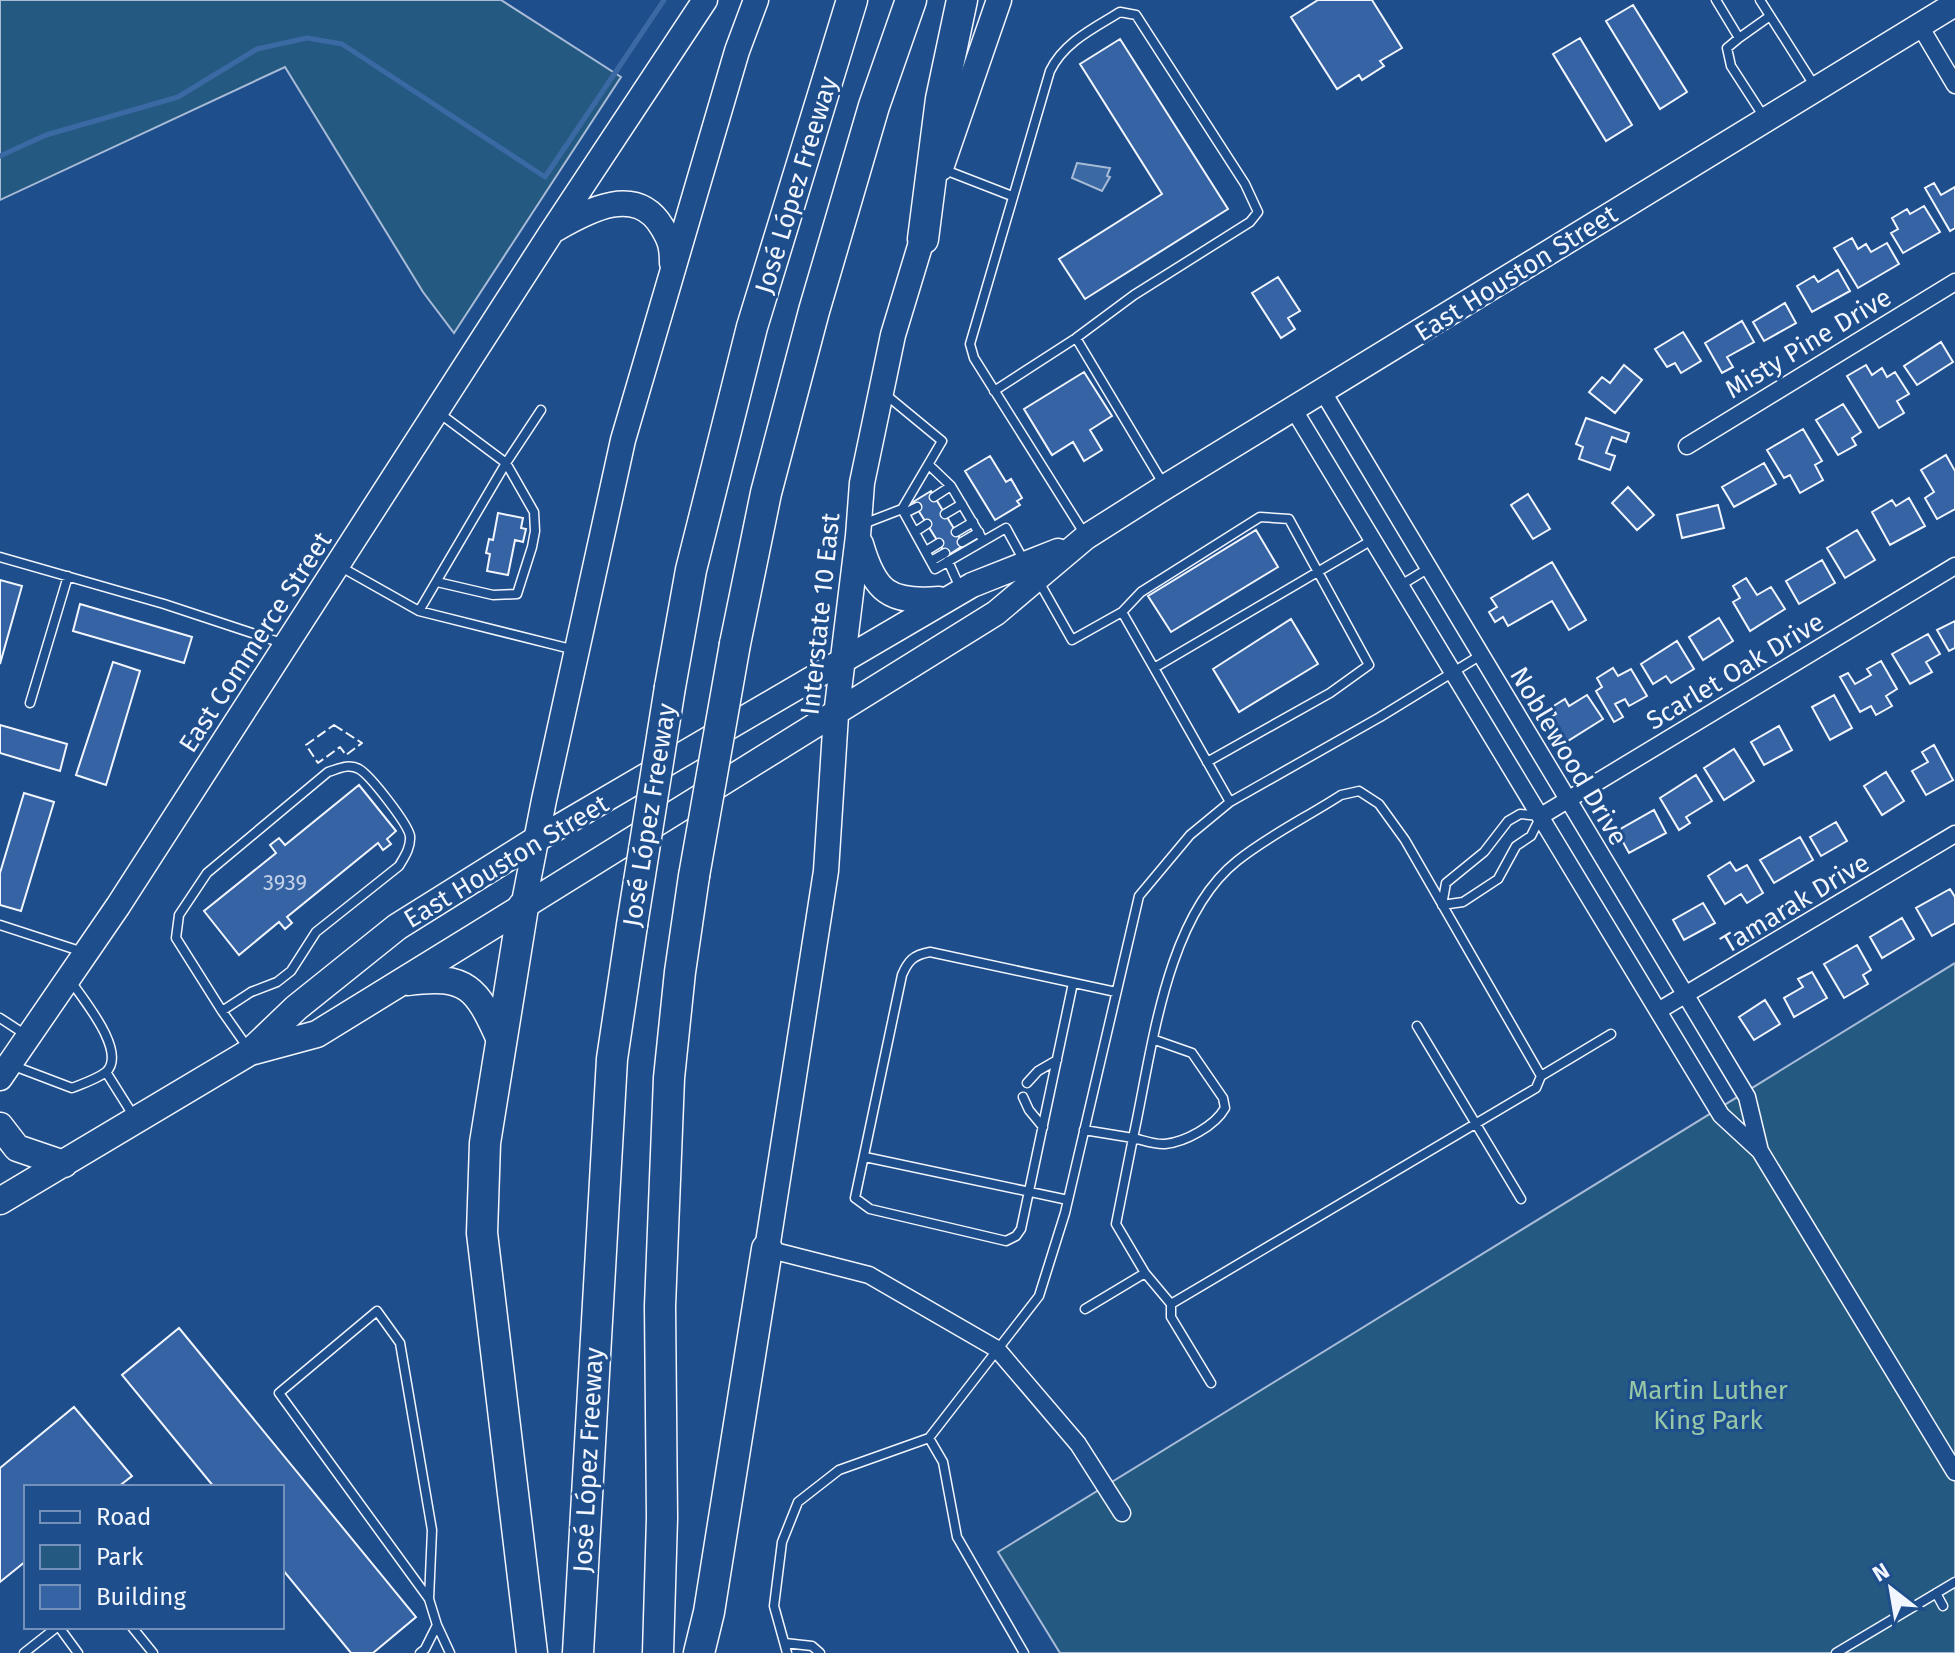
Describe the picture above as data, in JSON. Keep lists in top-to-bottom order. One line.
{"streets":{"highway":["José López Freeway"],"main road":["East Houston Street","Interstate 10 East","East Commerce Street"],"street":["Misty Pine Drive","Scarlet Oak Drive","Noblewood Drive","Tamarak Drive"]},"crossings":[["East Houston Street","Interstate 10 East"],["East Houston Street","Noblewood Drive"],["Scarlet Oak Drive","Noblewood Drive"],["Noblewood Drive","Tamarak Drive"]],"parks":["Martin Luther King Park"],"house_numbers":["3939"],"legend":["Road","Park","Building"],"north":"top left"}
